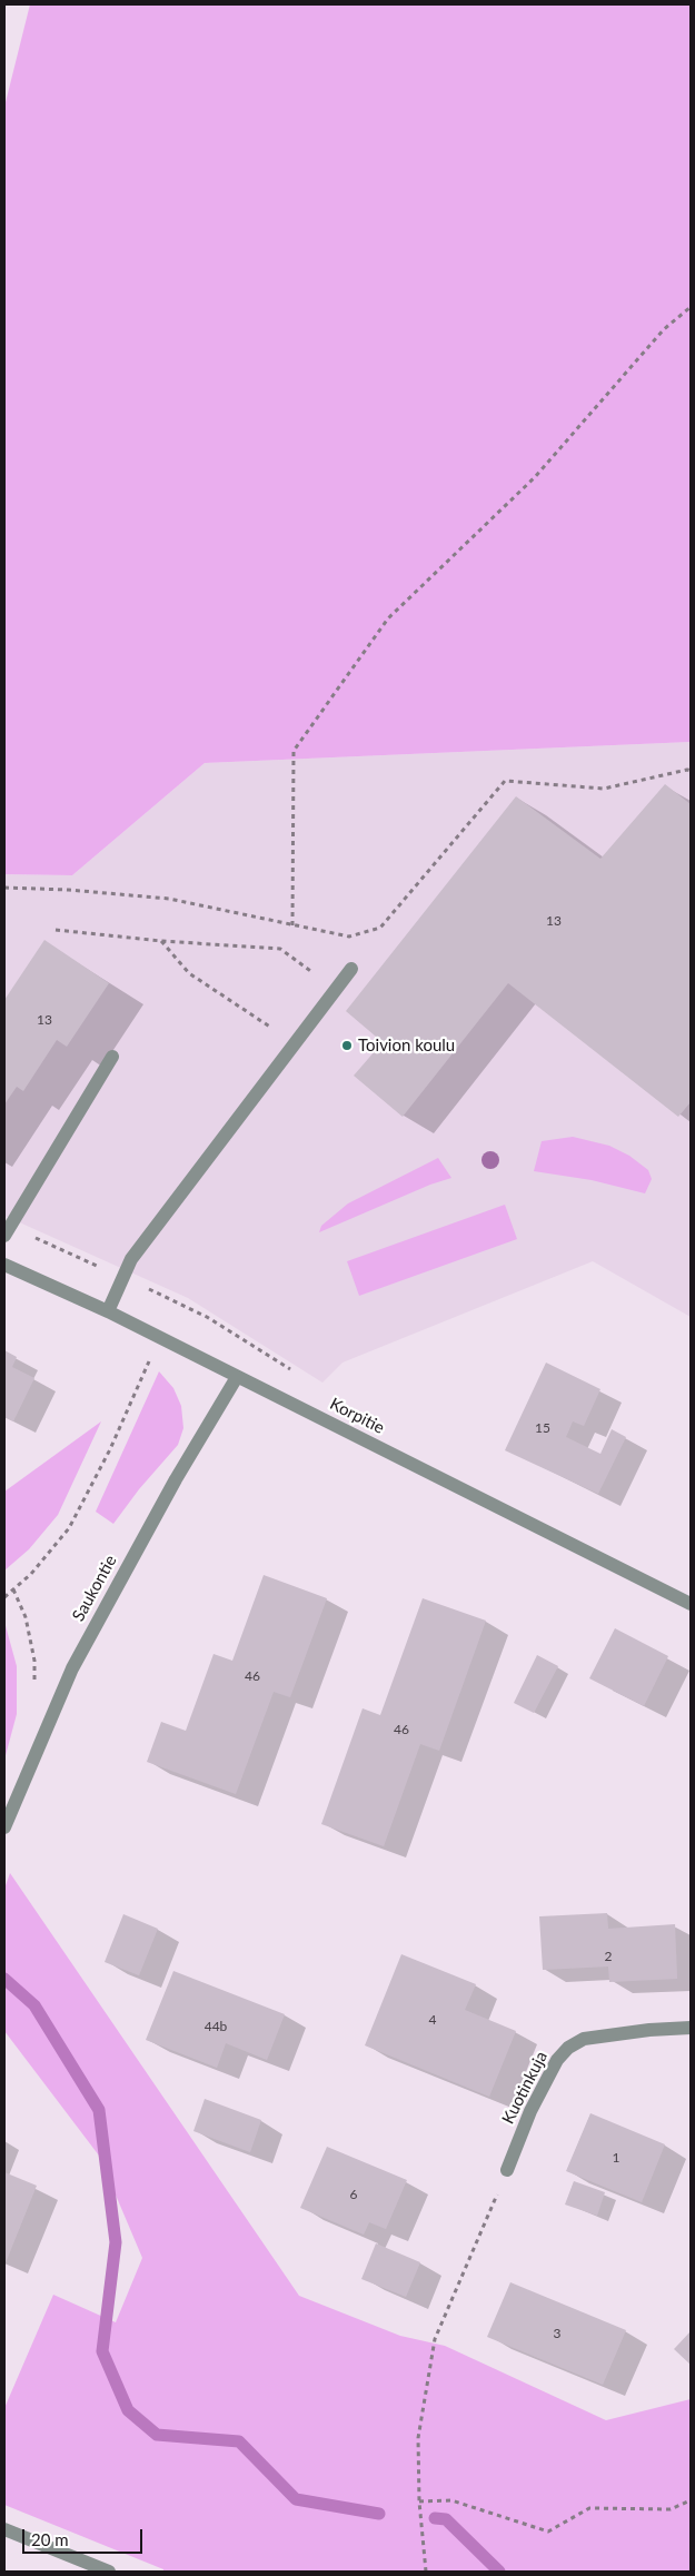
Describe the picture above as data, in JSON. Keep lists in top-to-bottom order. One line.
{"streets":{"street":["Korpitie","Saukontie","Kuotinkuja"]},"crossings":[["Korpitie","Saukontie"]],"places":["Toivion koulu"],"house_numbers":["13","13","15","46","46","2","4","44b","1","6","3"],"scale_bar":"20 m"}
